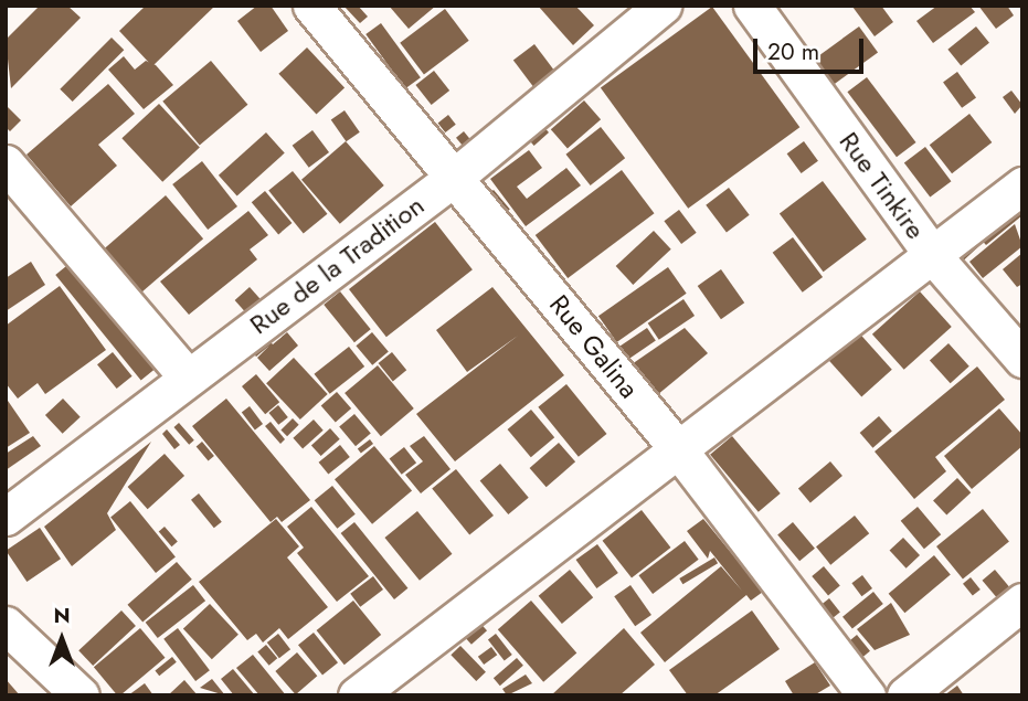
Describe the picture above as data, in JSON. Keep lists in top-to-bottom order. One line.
{"streets":{"street":["Rue Tinkire","Rue de la Tradition","Rue Galina"]},"crossings":[["Rue de la Tradition","Rue Galina"]],"scale_bar":"20 m","north":"top"}
